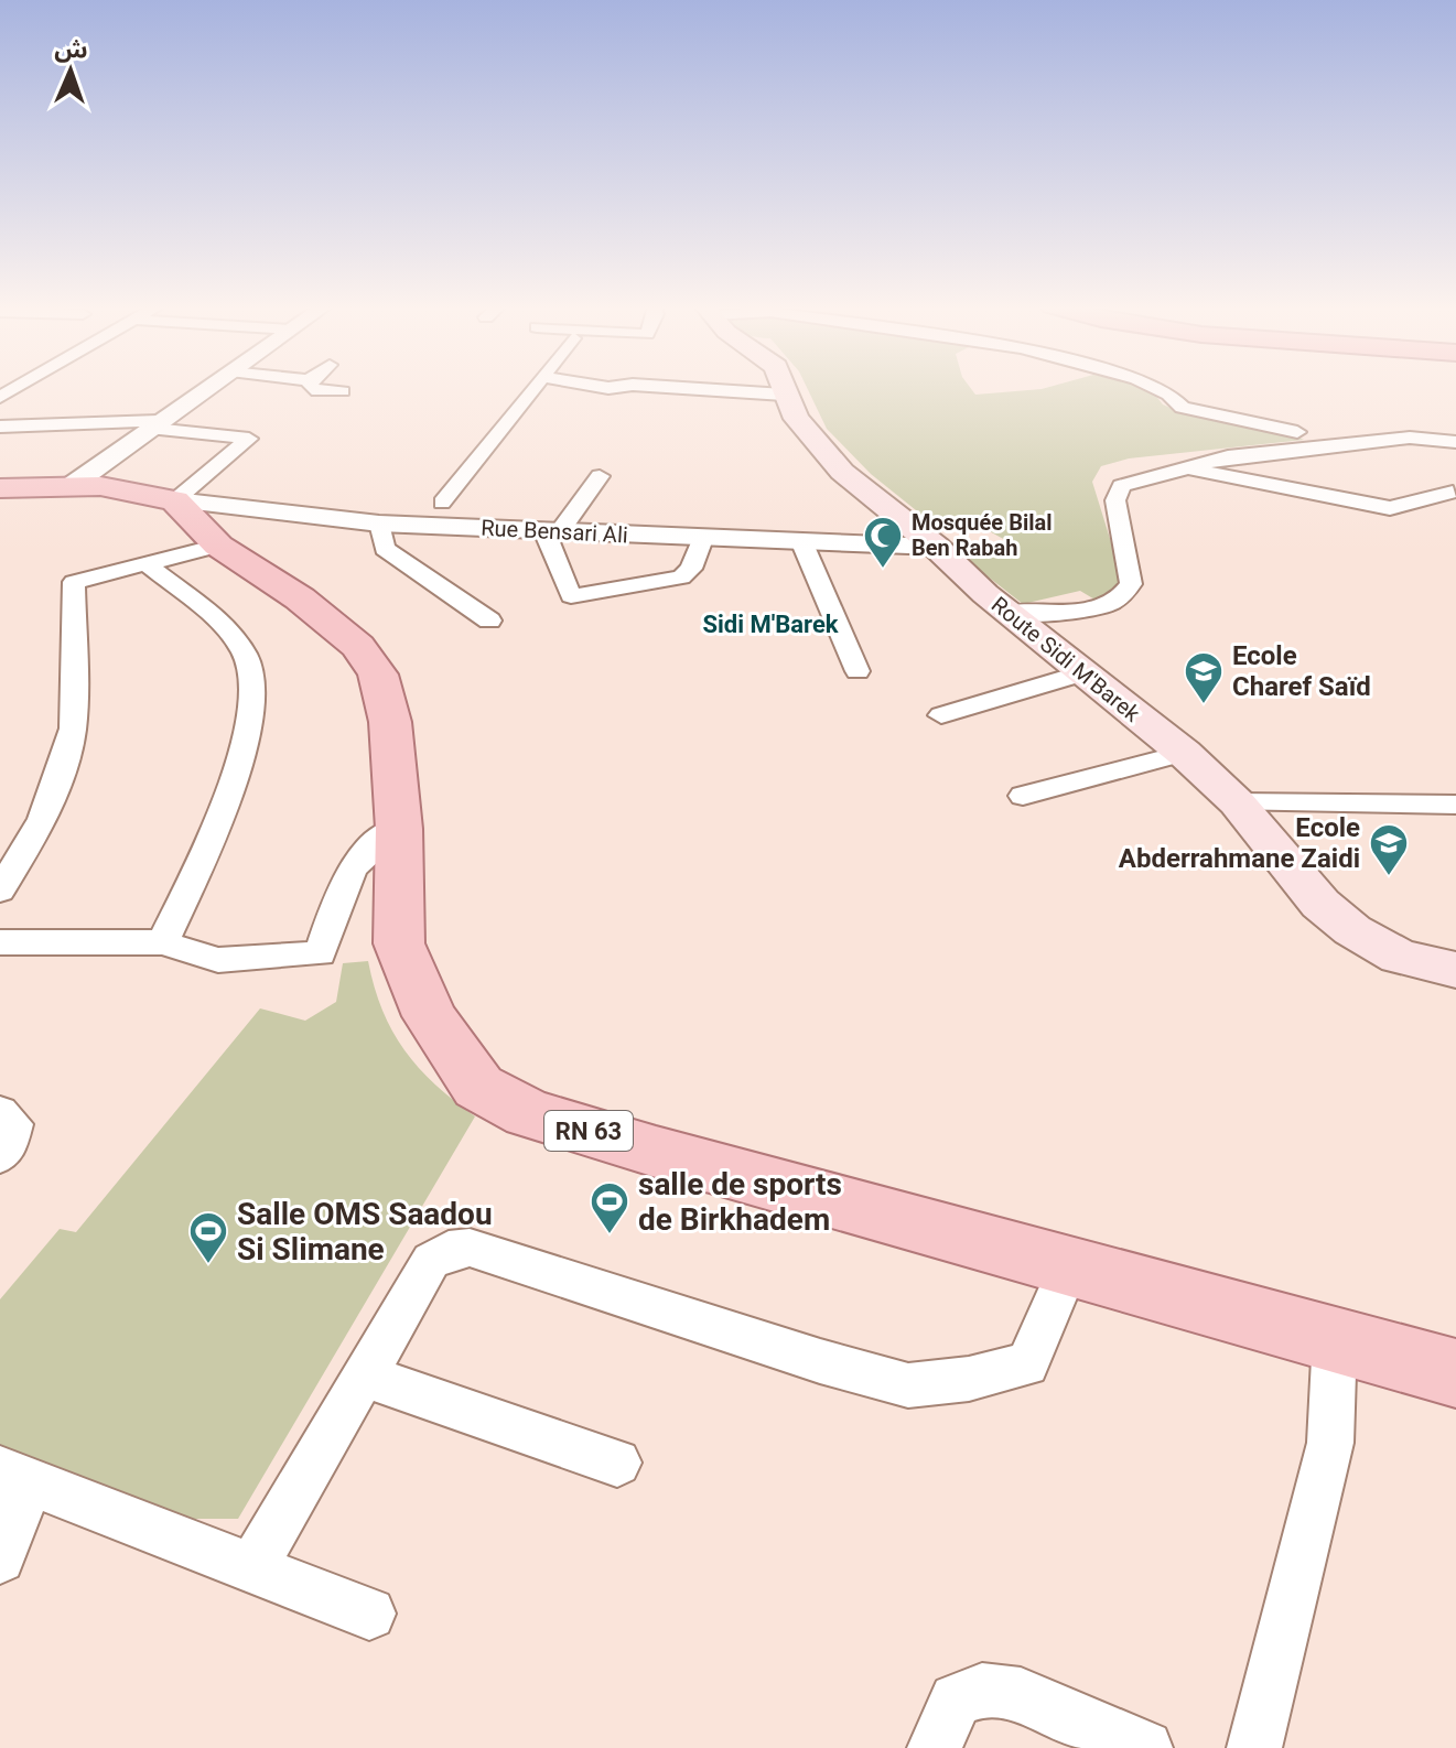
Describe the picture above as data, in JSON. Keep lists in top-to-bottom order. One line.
{"streets":{"main road":["Route Sidi M'Barek","RN 63"],"street":["Rue Bensari Ali"]},"crossings":[["Rue Bensari Ali","Route Sidi M'Barek"],["Rue Bensari Ali","RN 63"]],"districts":["Sidi M'Barek"],"places":{"mosque":["Mosquée Bilal Ben Rabah"],"school or university":["Ecole Charef Saïd","Ecole Abderrahmane Zaidi"],"sports":["salle de sports de Birkhadem","Salle OMS Saadou Si Slimane"]},"north":"top"}
